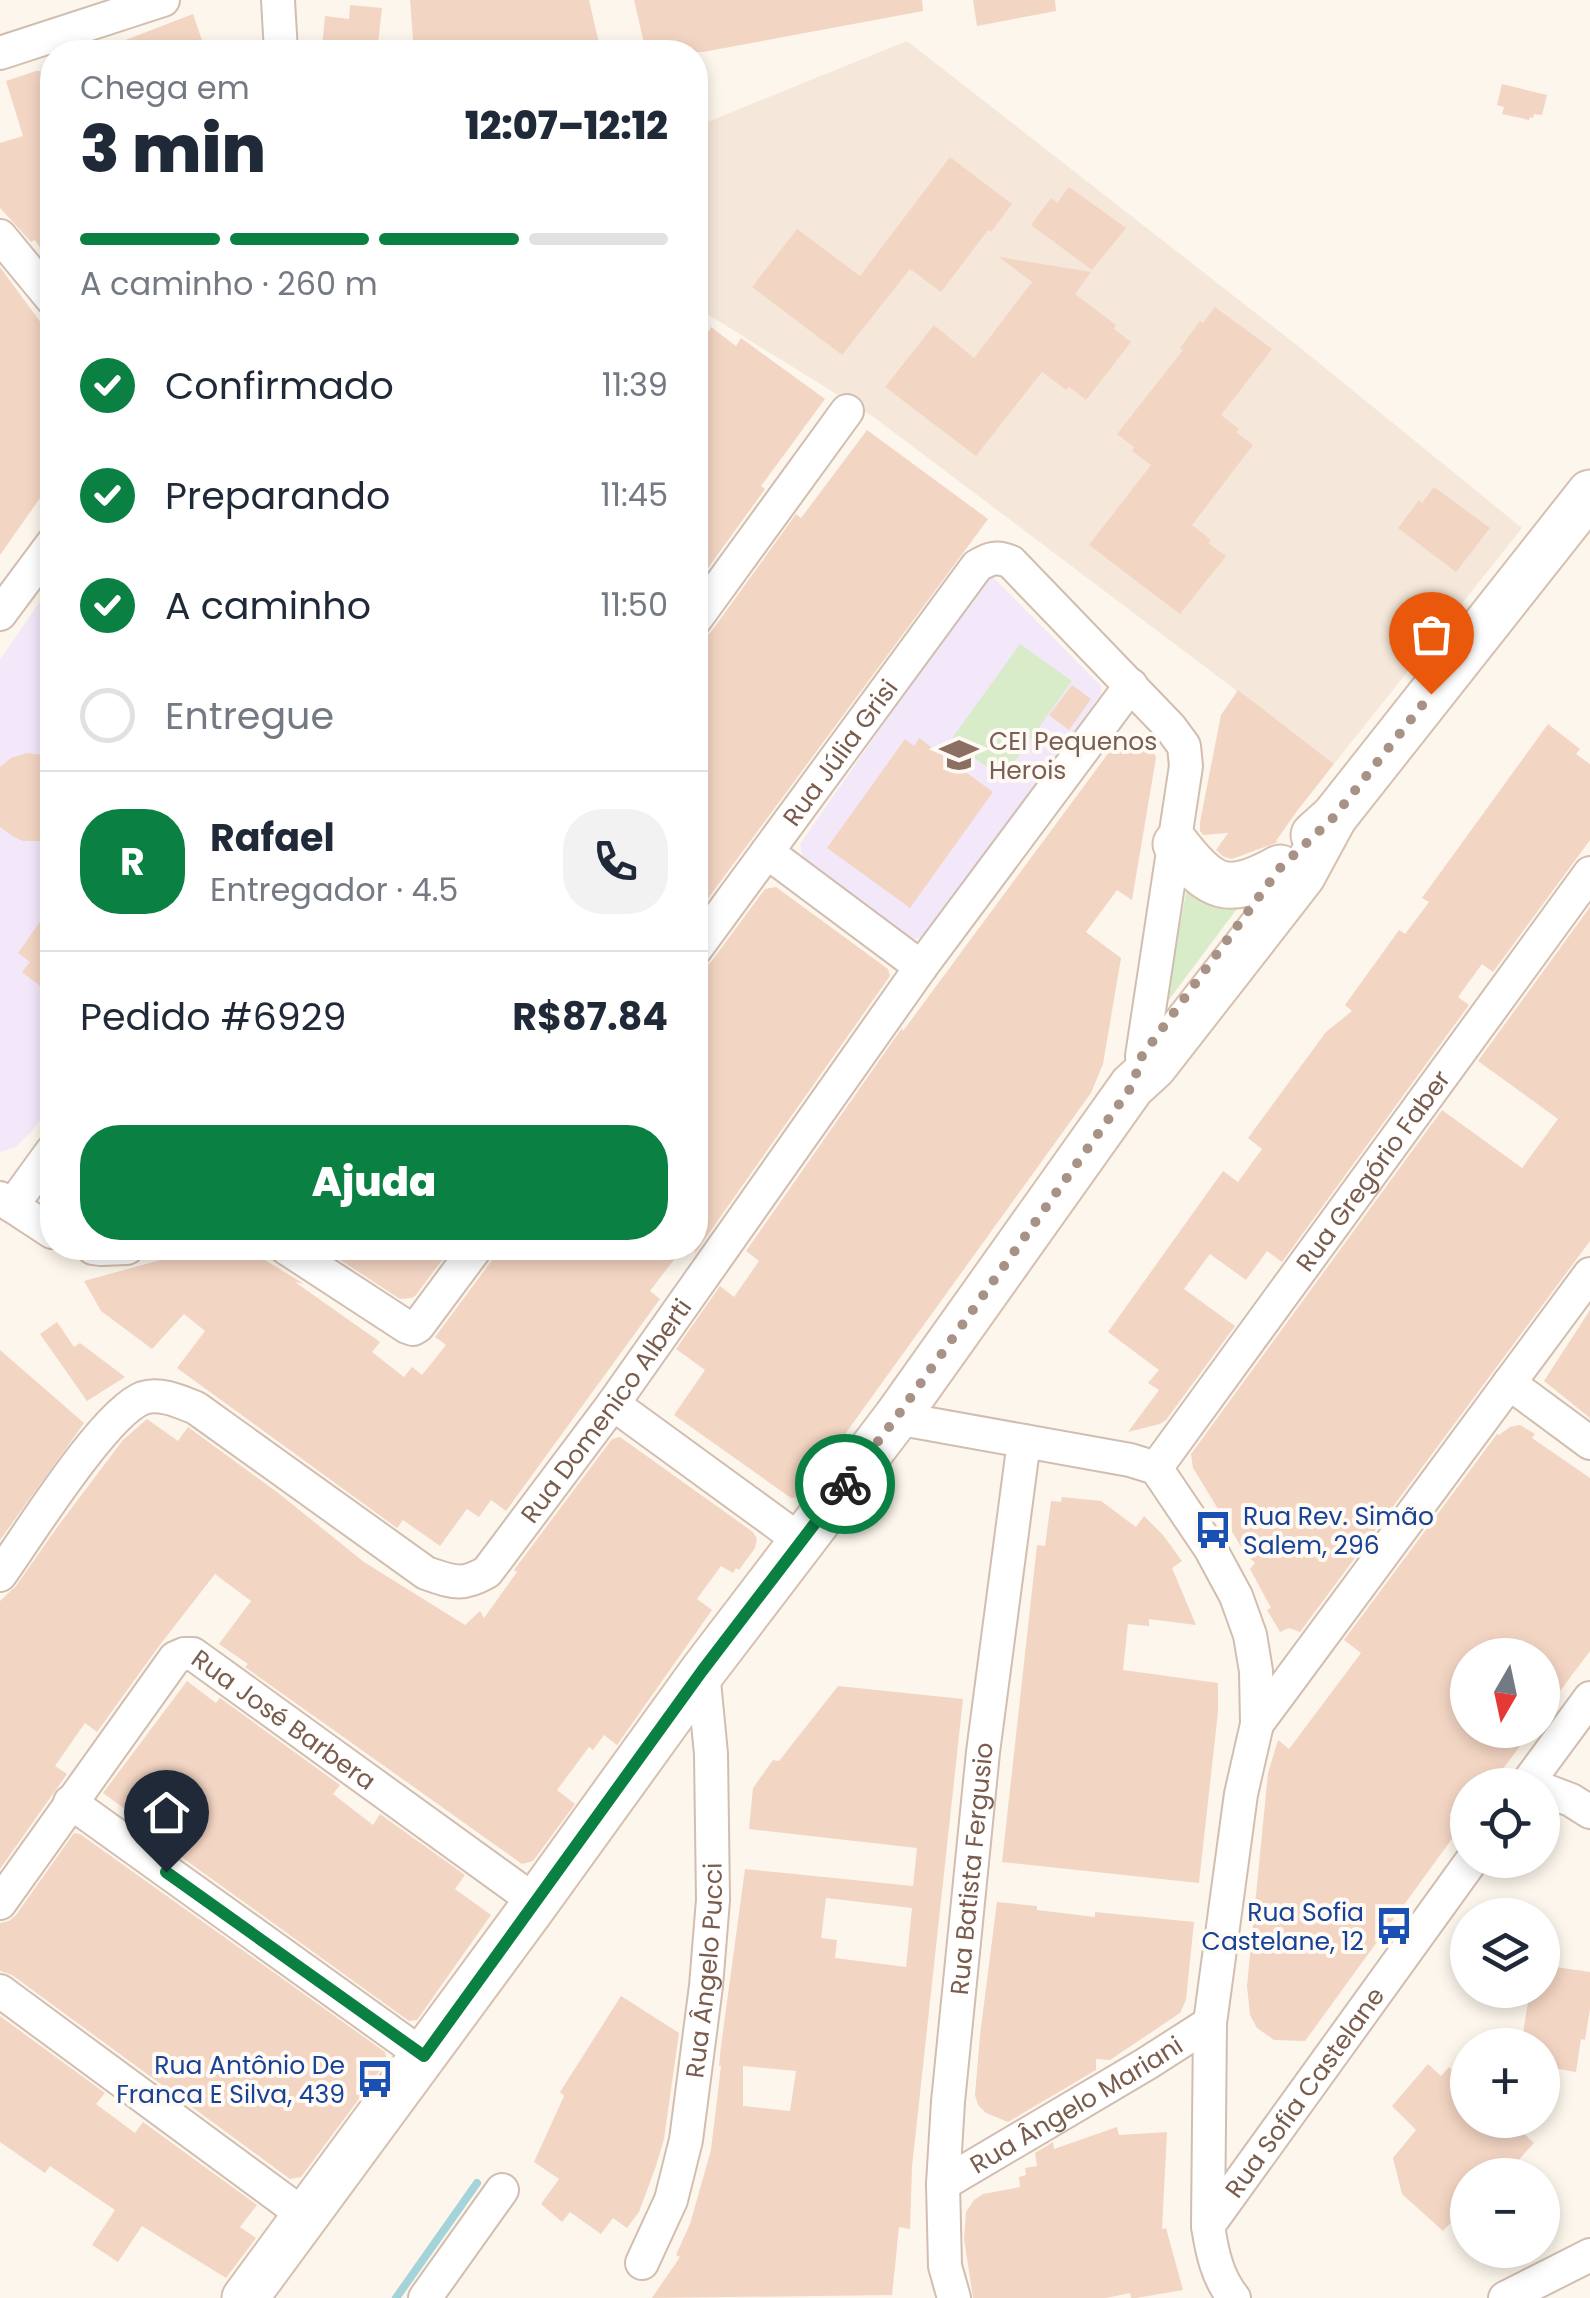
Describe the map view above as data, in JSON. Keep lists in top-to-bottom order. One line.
{"streets":{"street":["Rua Júlia Grisi","Rua Gregório Faber","Rua Domenico Alberti","Rua José Barbera","Rua Batista Fergusio","Rua Ângelo Pucci","Rua Sofia Castelane","Rua Ângelo Mariani"]},"crossings":[["Rua Júlia Grisi","Rua Domenico Alberti"],["Rua Batista Fergusio","Rua Ângelo Mariani"]],"places":{"school or university":["CEI Pequenos Herois"],"bus stop":["Rua Rev. Simão Salem, 296","Rua Sofia Castelane, 12","Rua Antônio De Franca E Silva, 439"]},"north":"bottom","page":{"heading":["3 min","Chega em","12:07–12:12"],"panel":["Rafael","Entregador · 4.5","Pedido #6929","R$87.84"],"bar":"A caminho · 260 m","list":[["Confirmado","11:39"],["Preparando","11:45"],["A caminho","11:50"],"Entregue"],"round":"R","buttons":"Ajuda","map_buttons":["+","−"]}}
